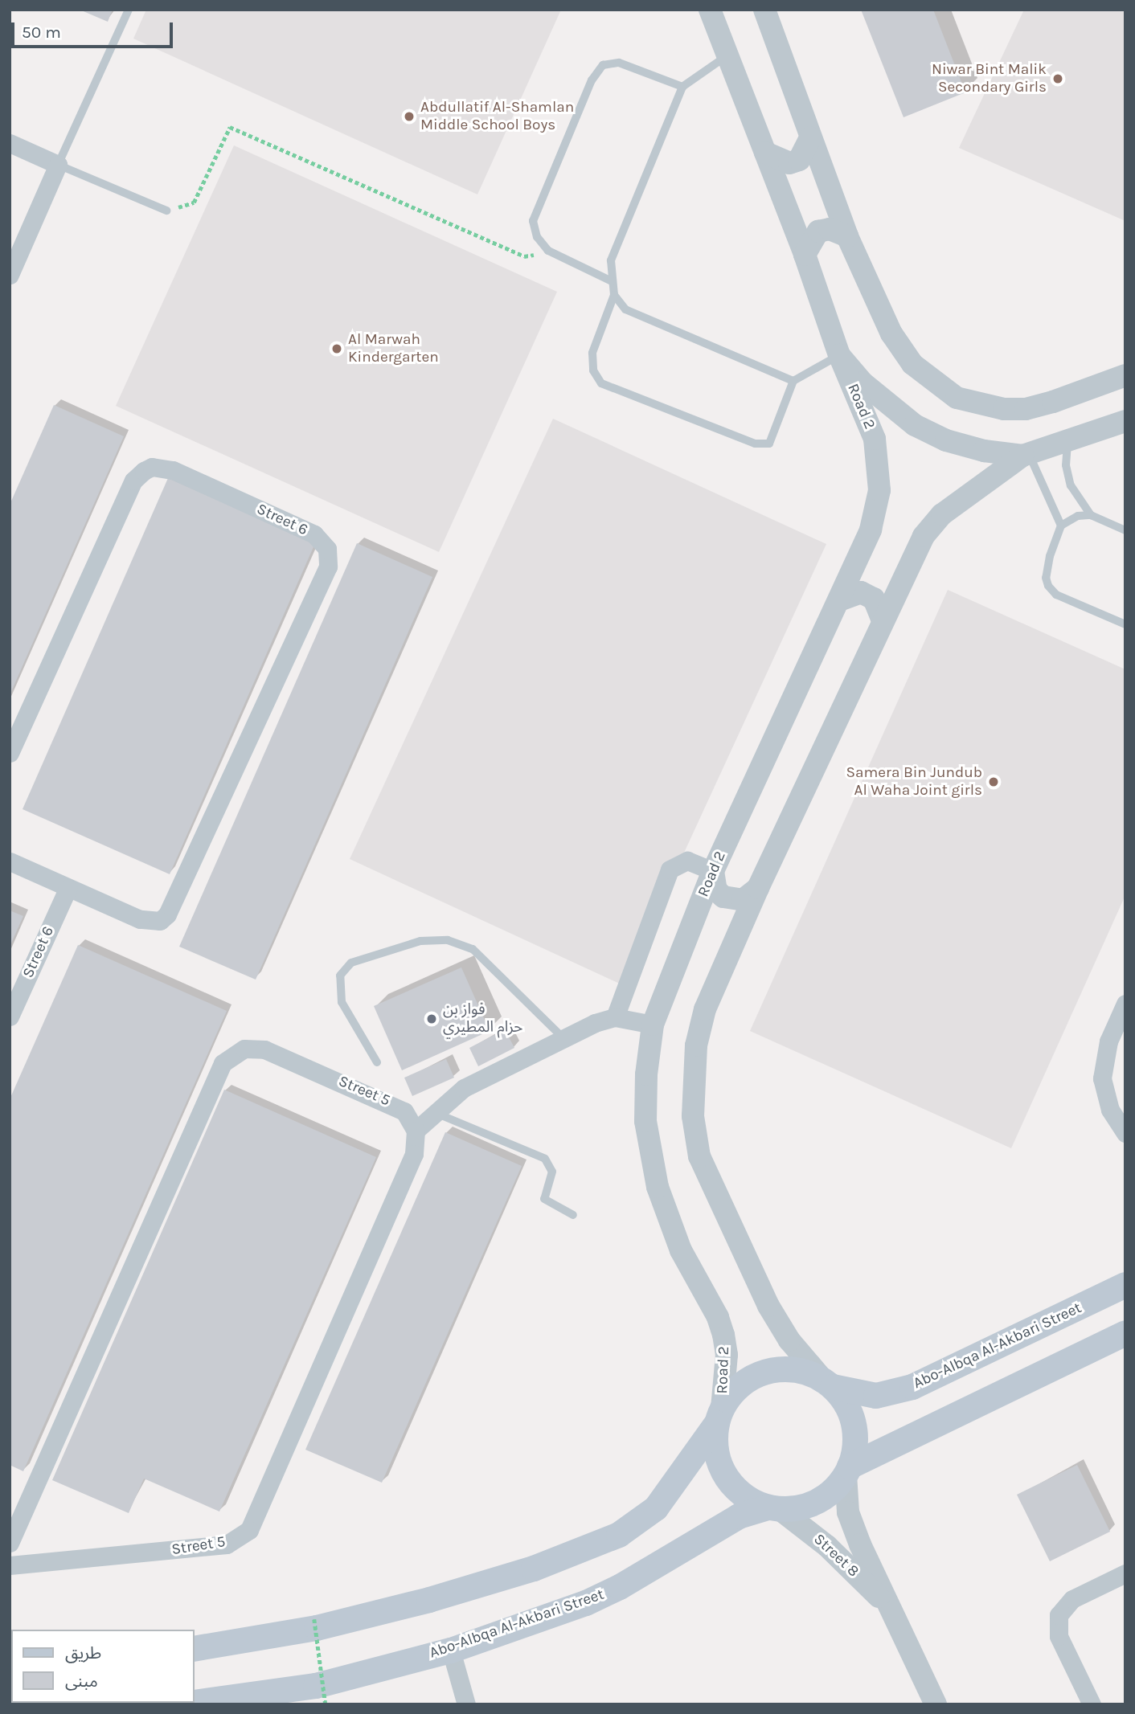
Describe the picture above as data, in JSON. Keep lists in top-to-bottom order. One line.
{"streets":{"main road":["Abo-Albqa Al-Akbari Street"],"street":["Road 2","Street 6","Street 5","Street 8"]},"crossings":[["Road 2","Abo-Albqa Al-Akbari Street"],["Road 2","Street 8"],["Abo-Albqa Al-Akbari Street","Street 8"]],"places":["Niwar Bint Malik Secondary Girls","Abdullatif Al-Shamlan Middle School Boys","Al Marwah Kindergarten","Samera Bin Jundub Al Waha Joint girls","فواز بن حزام المطيري"],"legend":["طريق","مبنى"],"scale_bar":"50 m"}
